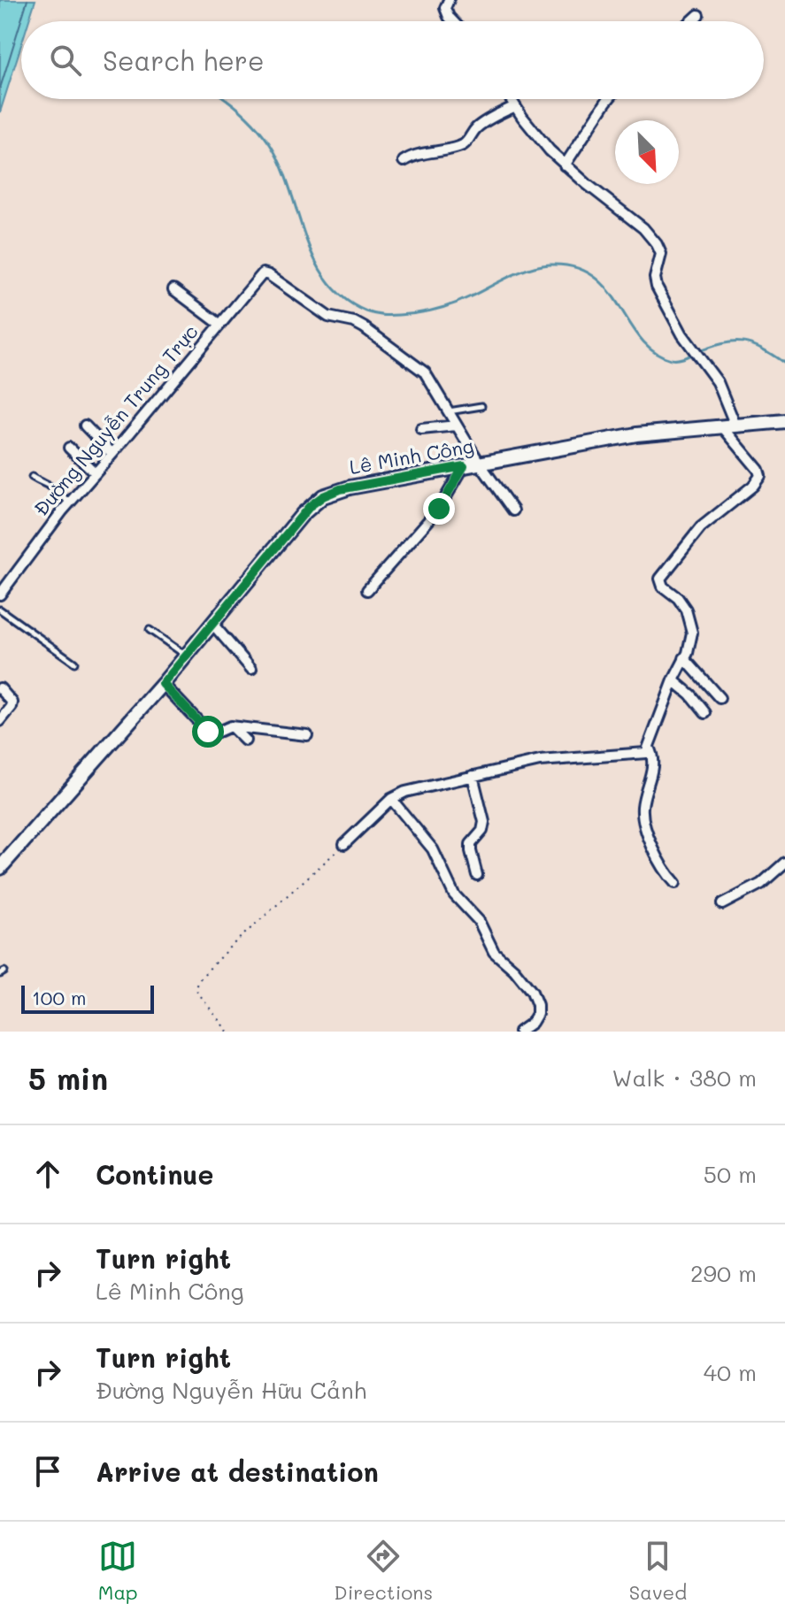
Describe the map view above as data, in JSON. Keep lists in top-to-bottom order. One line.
{"streets":{"main road":["Lê Minh Công"],"street":["Đường Nguyễn Trung Trực"]},"scale_bar":"100 m","north":"bottom right","page":{"search":"Search here","scale":"100 m","heading":["5 min","Walk · 380 m"],"list":[["Continue","50 m"],["Turn right","Lê Minh Công","290 m"],["Turn right","Đường Nguyễn Hữu Cảnh","40 m"],"Arrive at destination"],"nav":["Map","Directions","Saved"]}}
